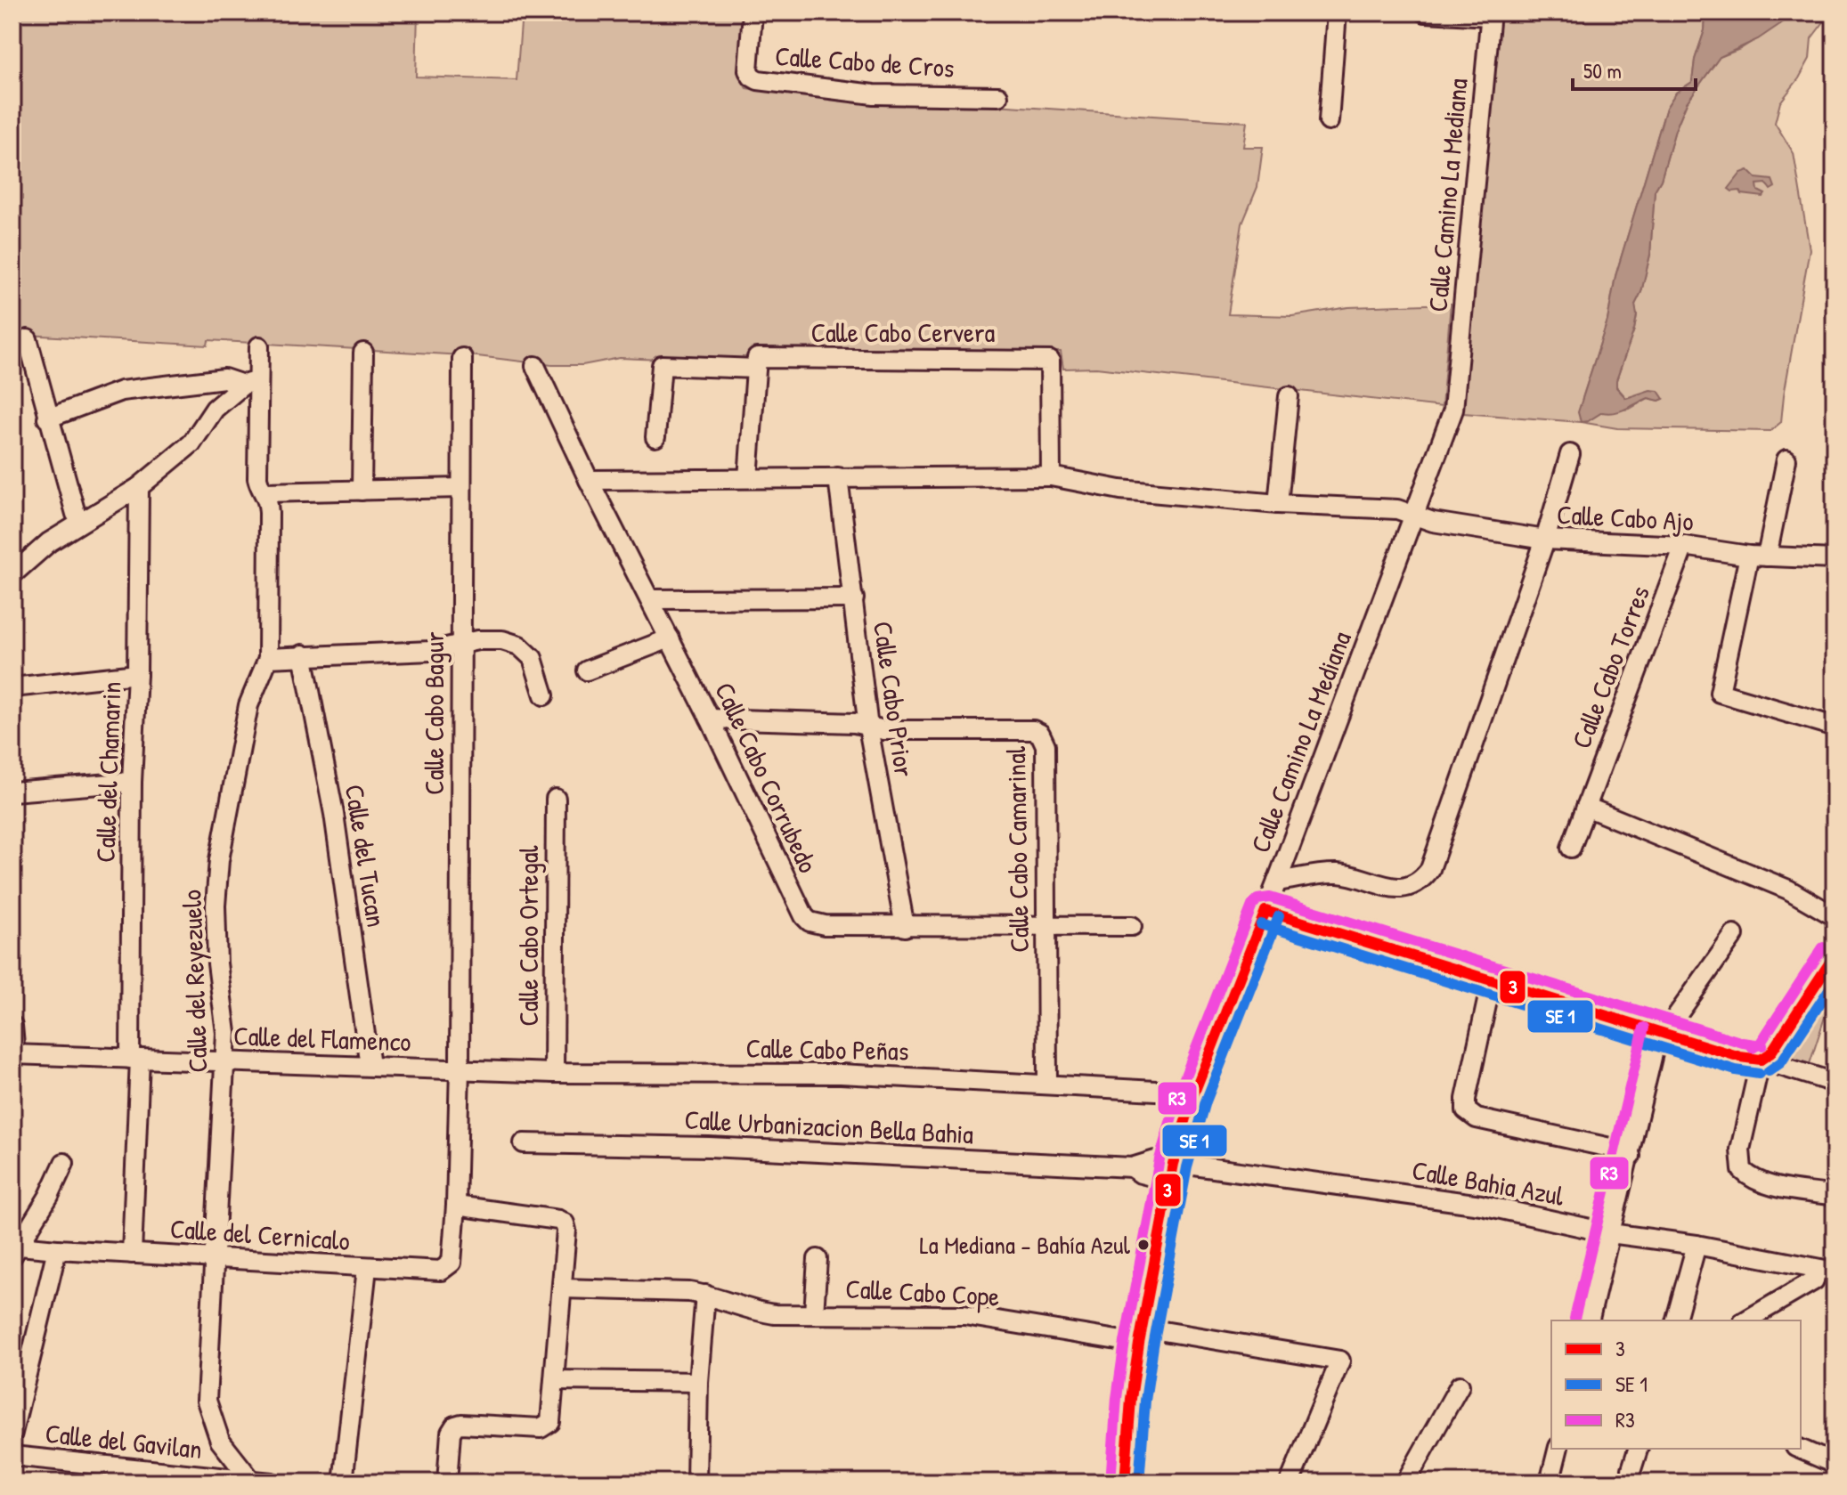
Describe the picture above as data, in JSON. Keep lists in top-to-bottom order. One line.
{"streets":{"street":["Calle Cabo de Cros","Calle Camino La Mediana","Calle Cabo Cervera","Calle Cabo Ajo","Calle Cabo Torres","Calle Cabo Prior","Calle Cabo Bagur","Calle del Chamarin","Calle Cabo Corrubedo","Calle Cabo Camarinal","Calle del Tucan","Calle Cabo Ortegal","Calle del Reyezuelo","Calle del Flamenco","Calle Cabo Peñas","Calle Urbanizacion Bella Bahia","Calle Bahia Azul","Calle del Cernicalo","Calle Cabo Cope","Calle del Gavilan"]},"crossings":[["Calle Camino La Mediana","Calle Cabo Ajo"],["Calle Camino La Mediana","Calle Cabo Peñas"],["Calle Camino La Mediana","Calle Urbanizacion Bella Bahia"],["Calle Camino La Mediana","Calle Bahia Azul"],["Calle Camino La Mediana","Calle Cabo Cope"],["Calle Cabo Ajo","Calle Cabo Torres"],["Calle Cabo Prior","Calle Cabo Corrubedo"],["Calle Cabo Prior","Calle Cabo Camarinal"],["Calle Cabo Bagur","Calle del Flamenco"],["Calle Cabo Bagur","Calle Cabo Peñas"],["Calle Cabo Bagur","Calle del Cernicalo"],["Calle del Chamarin","Calle del Flamenco"],["Calle del Chamarin","Calle del Cernicalo"],["Calle Cabo Corrubedo","Calle Cabo Camarinal"],["Calle Cabo Camarinal","Calle Cabo Peñas"],["Calle del Tucan","Calle del Flamenco"],["Calle Cabo Ortegal","Calle Cabo Peñas"],["Calle del Reyezuelo","Calle del Flamenco"],["Calle del Reyezuelo","Calle del Cernicalo"],["Calle del Reyezuelo","Calle del Gavilan"],["Calle del Flamenco","Calle Cabo Peñas"],["Calle del Flamenco","Calle del Cernicalo"],["Calle Cabo Peñas","Calle del Cernicalo"],["Calle Urbanizacion Bella Bahia","Calle Bahia Azul"]],"places":["La Mediana - Bahía Azul"],"lines":["transit line R3","transit line 3"],"legend":["3","SE 1","R3"],"scale_bar":"50 m"}
